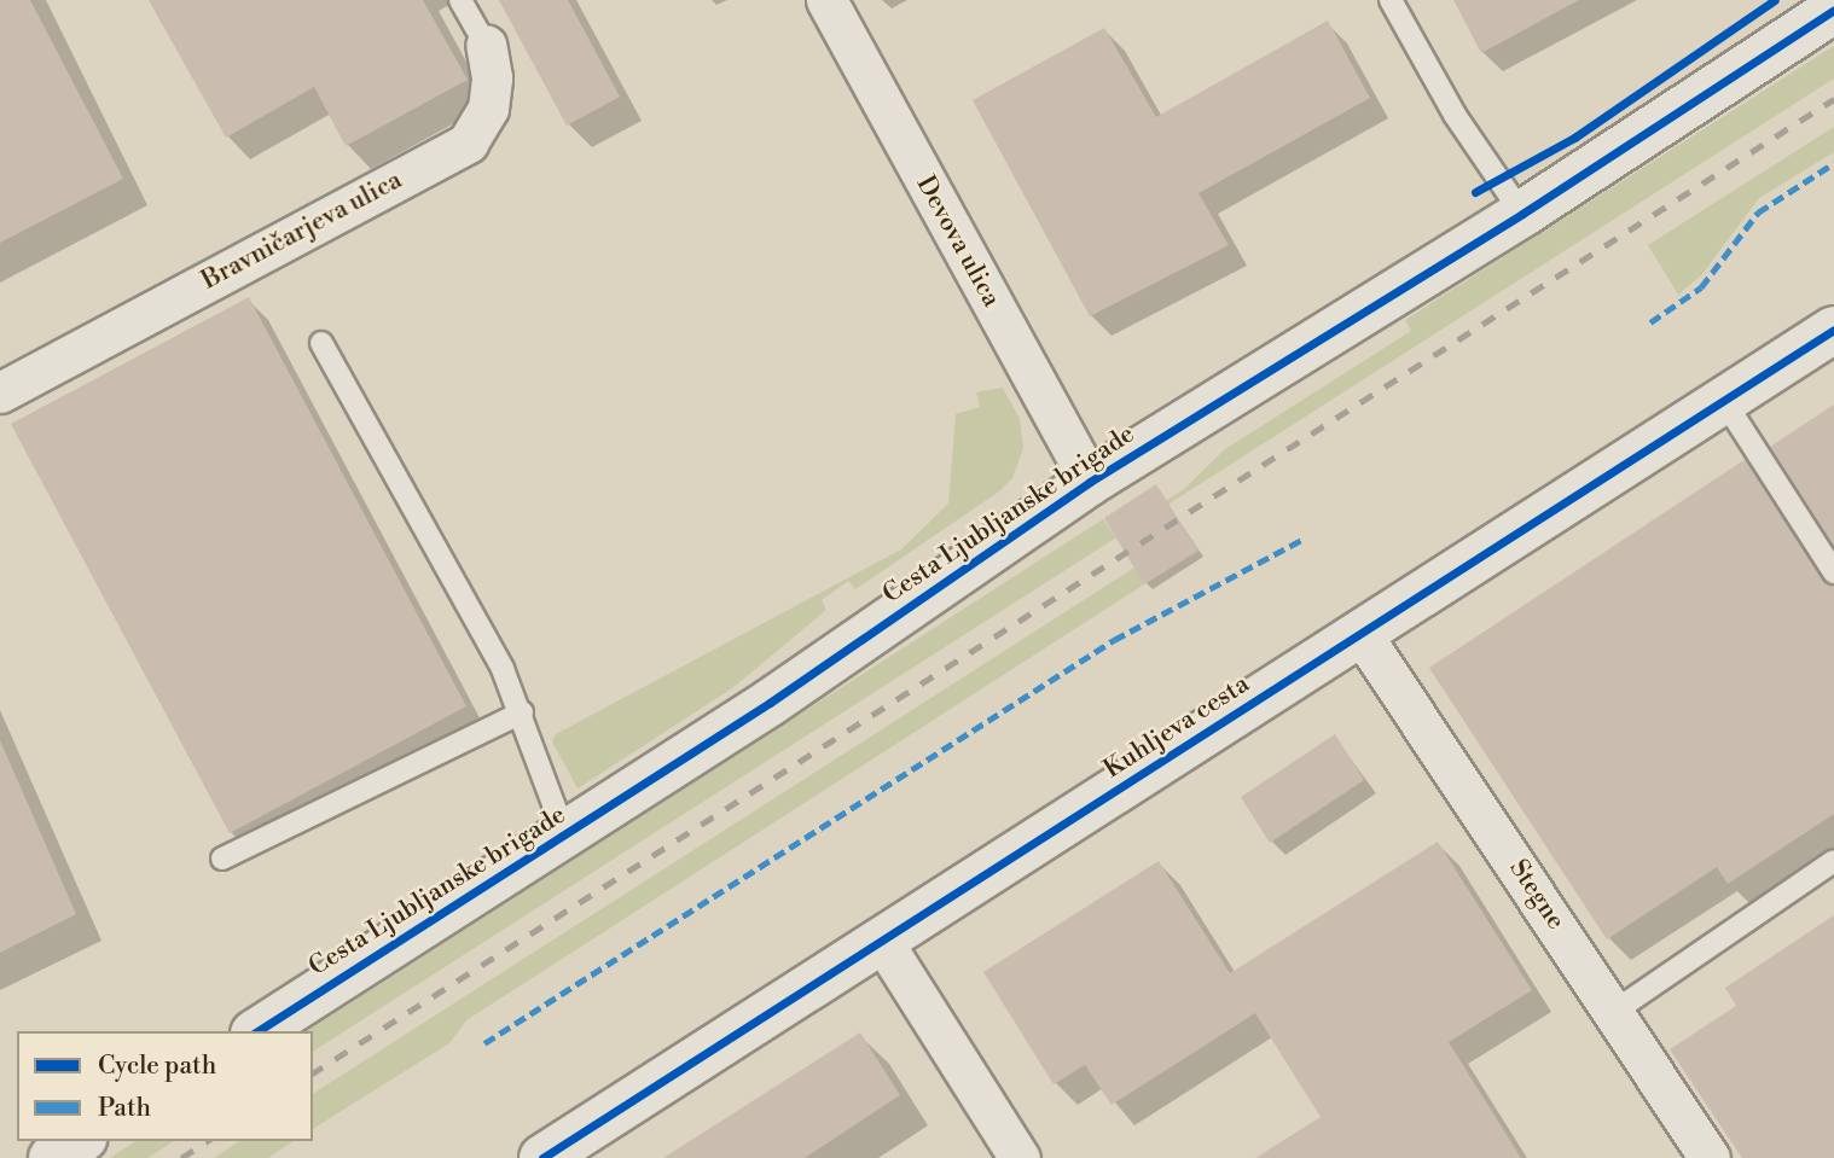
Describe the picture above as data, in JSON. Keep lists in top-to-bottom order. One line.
{"streets":{"street":["Bravničarjeva ulica","Devova ulica","Cesta Ljubljanske brigade","Kuhljeva cesta","Stegne"]},"crossings":[["Devova ulica","Cesta Ljubljanske brigade"],["Kuhljeva cesta","Stegne"]],"legend":["Cycle path","Path"]}
